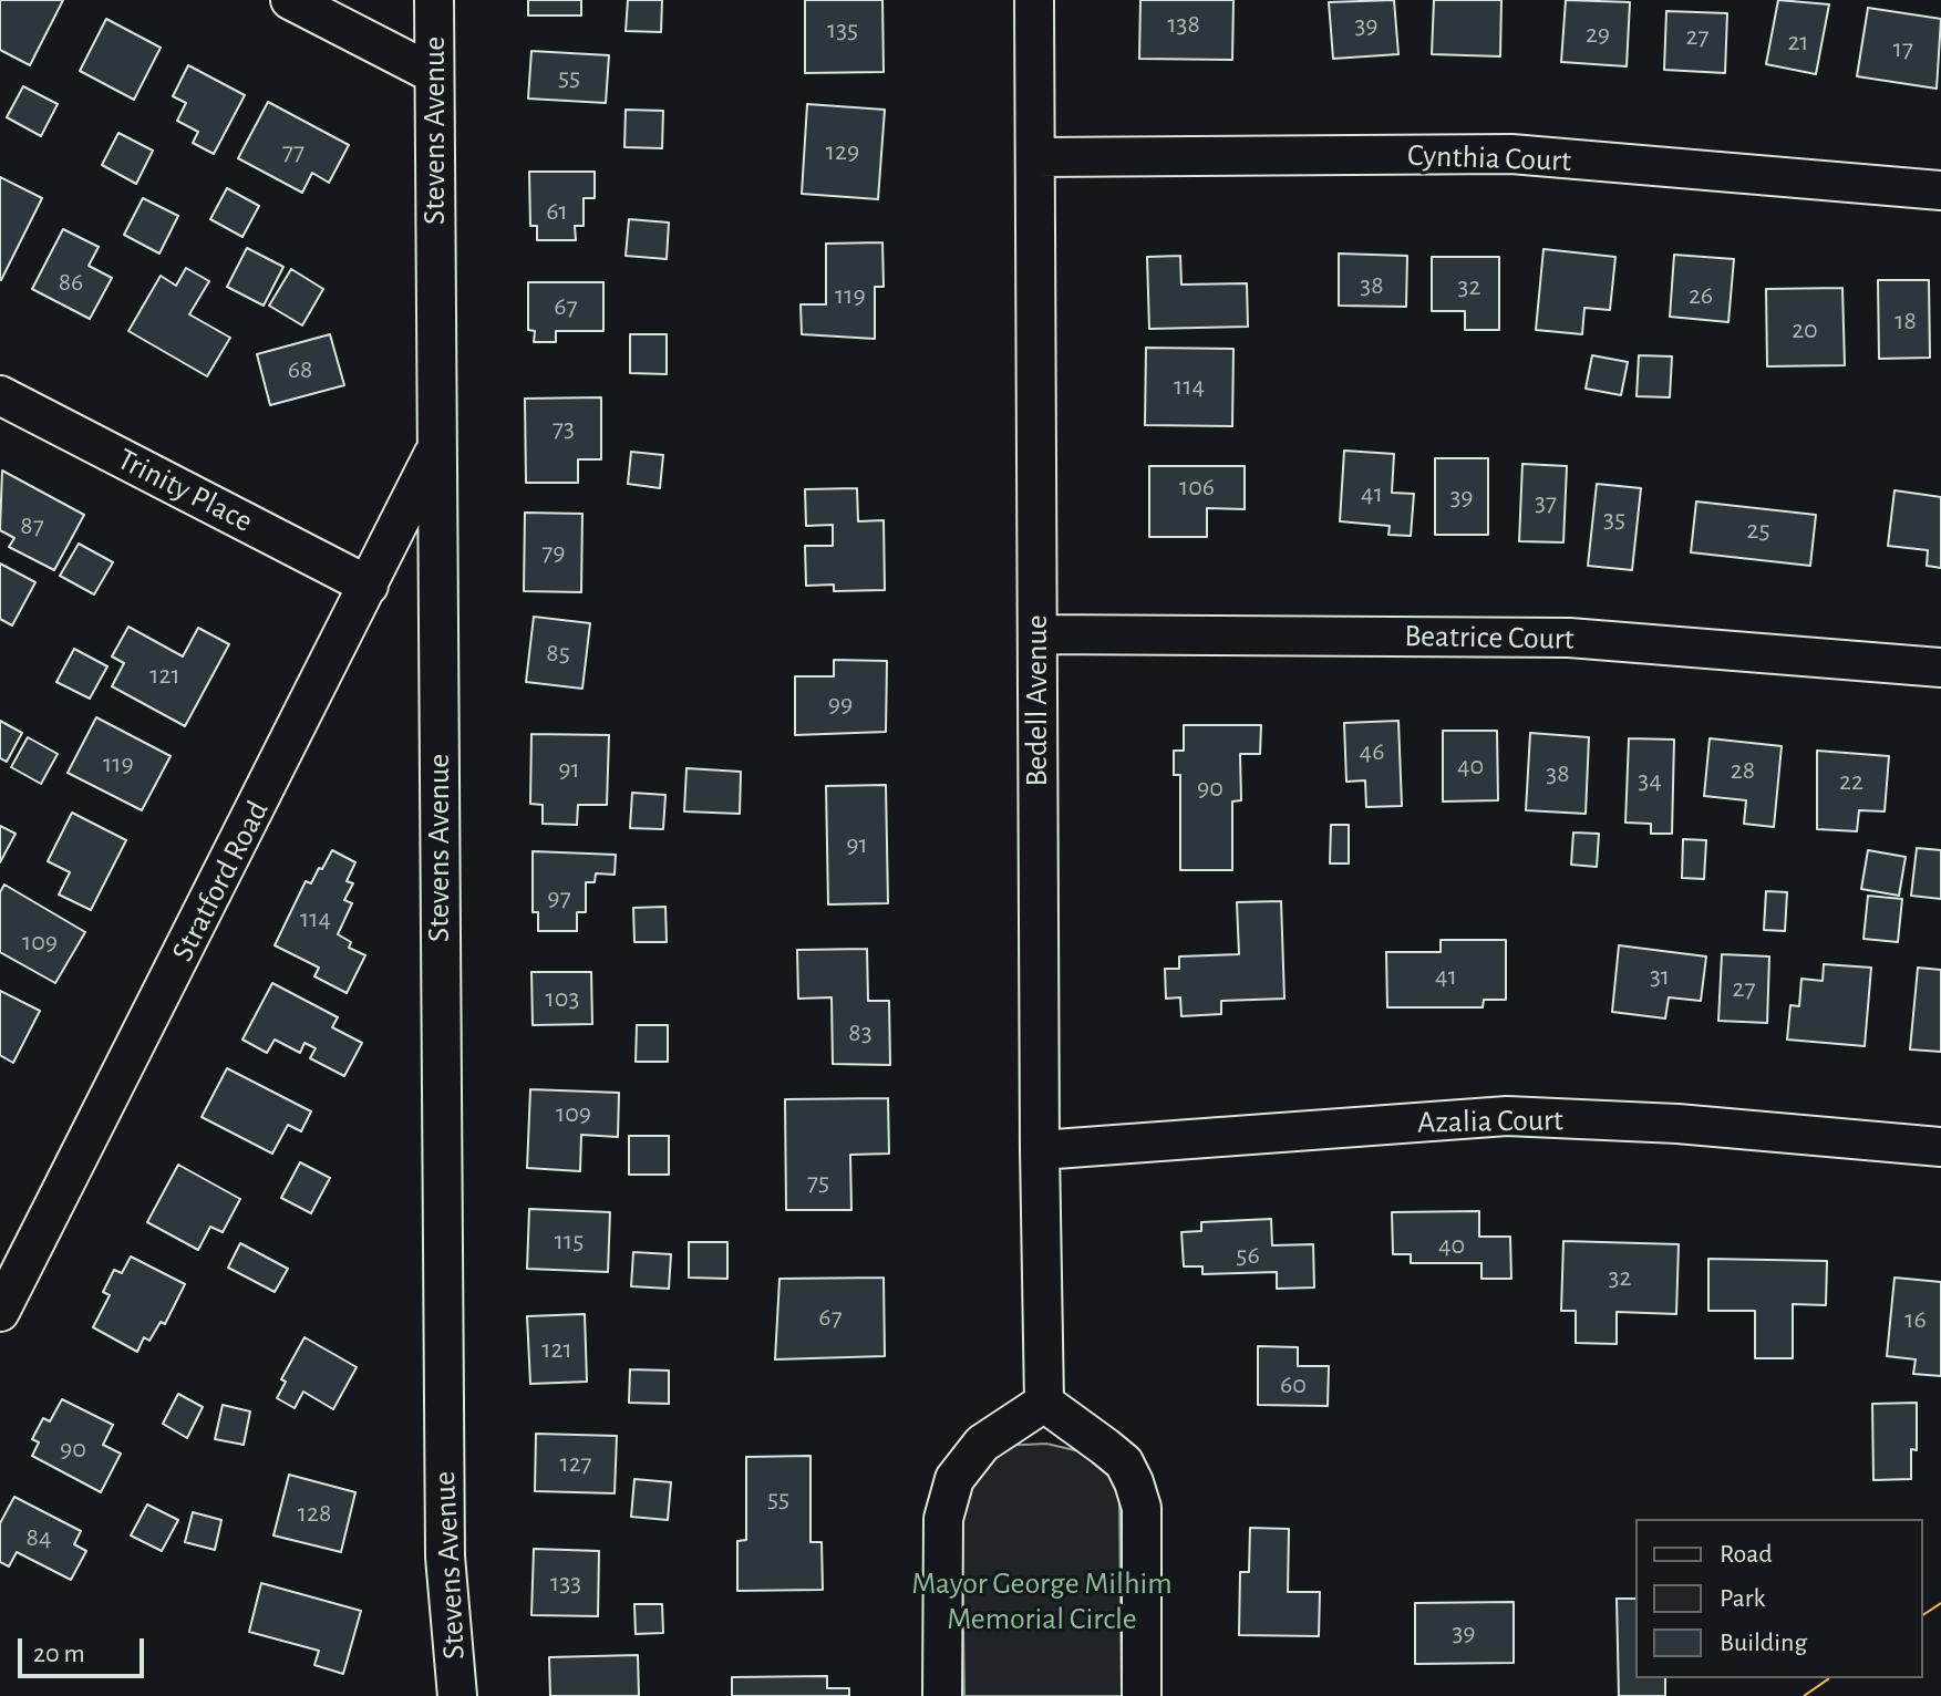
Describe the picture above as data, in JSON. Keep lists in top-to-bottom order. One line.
{"streets":{"street":["Stevens Avenue","Cynthia Court","Trinity Place","Beatrice Court","Bedell Avenue","Stratford Road","Azalia Court"]},"crossings":[["Stevens Avenue","Stratford Road"],["Cynthia Court","Bedell Avenue"],["Trinity Place","Stratford Road"],["Beatrice Court","Bedell Avenue"],["Bedell Avenue","Azalia Court"]],"parks":["Mayor George Milhim Memorial Circle"],"house_numbers":["138","39","135","29","27","21","17","55","77","129","61","86","38","32","119","26","67","18","20","68","114","73","106","41","39","37","35","87","25","79","85","121","99","46","119","40","91","28","38","34","22","90","91","97","114","109","41","31","27","103","83","109","75","115","40","56","32","67","16","121","60","90","127","55","128","84","133","39"],"legend":["Road","Park","Building"],"scale_bar":"20 m"}
